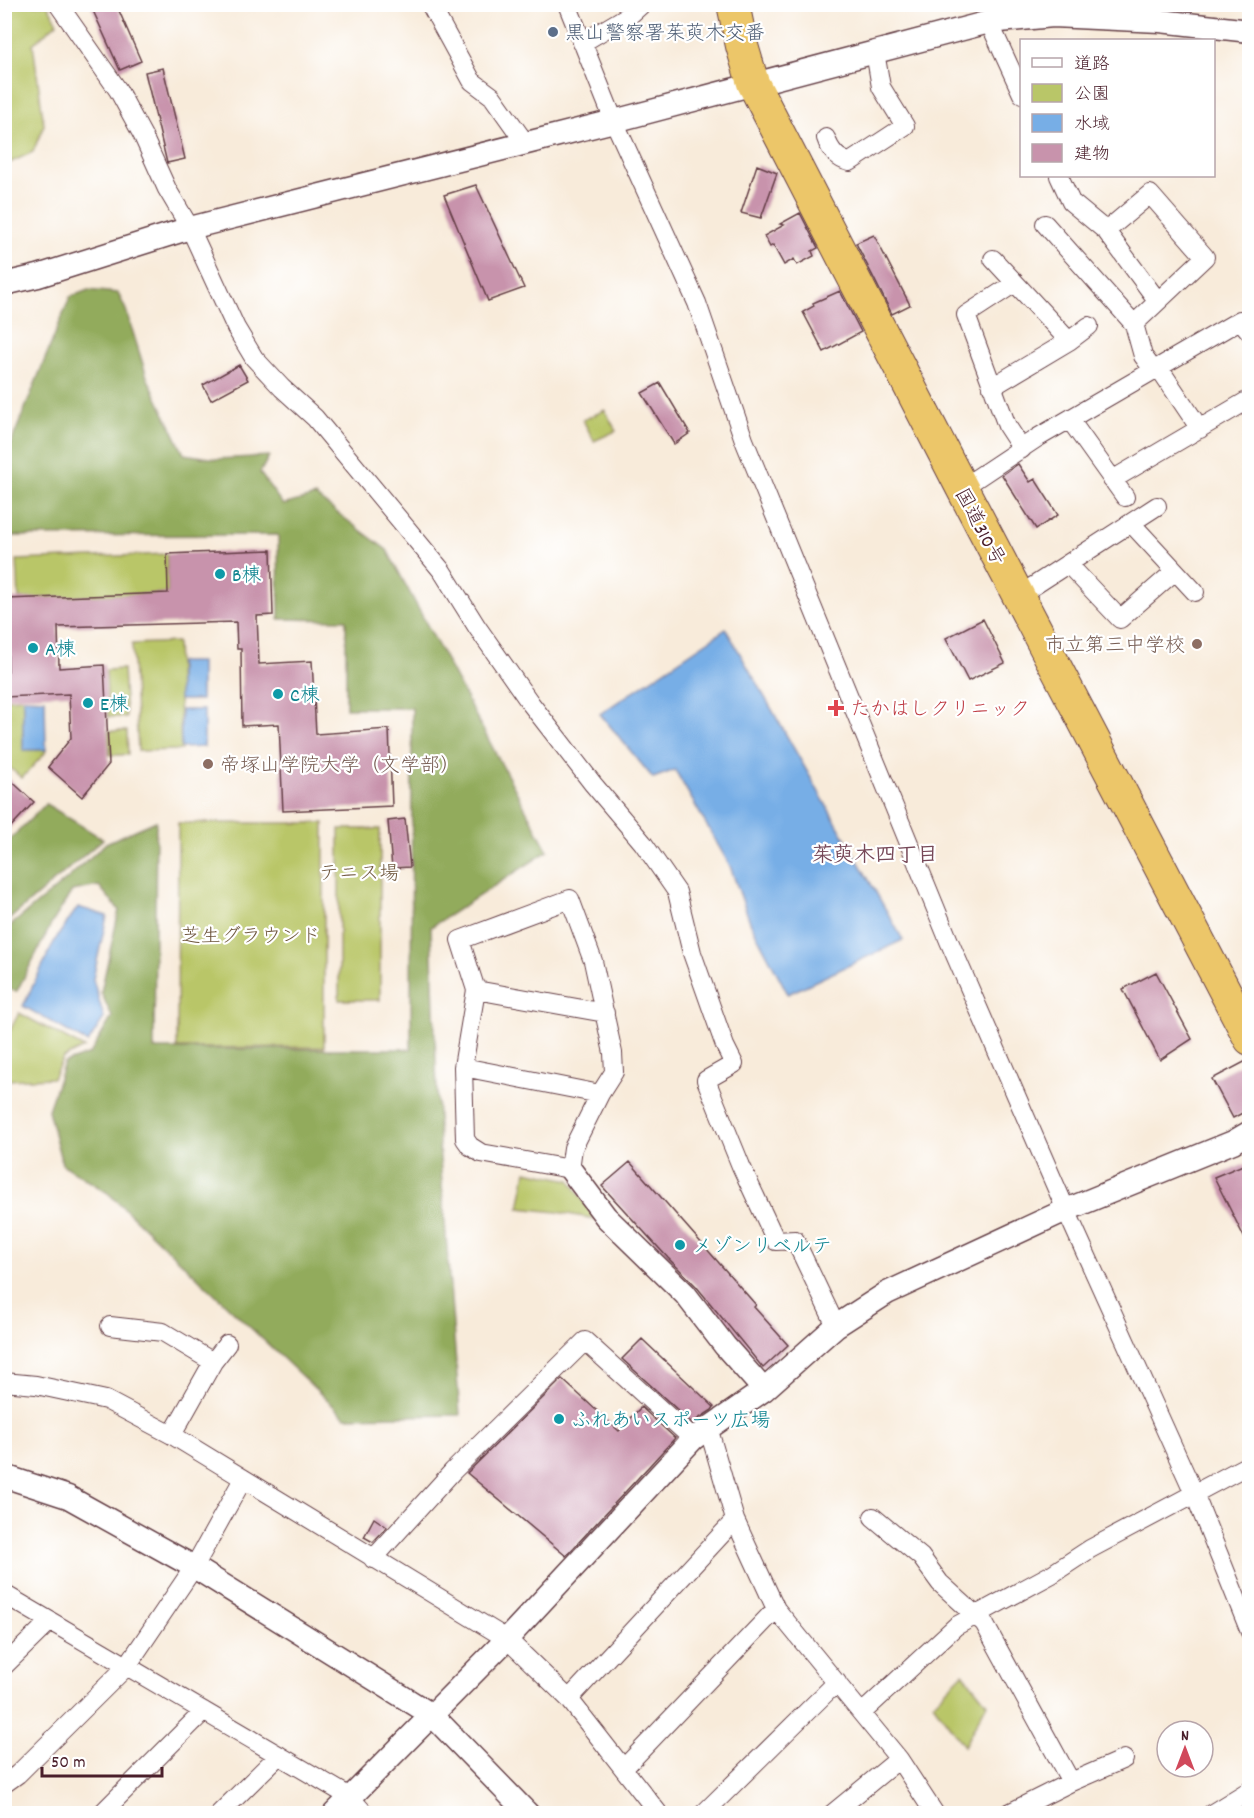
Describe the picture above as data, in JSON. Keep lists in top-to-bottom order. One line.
{"streets":{"highway":["国道310号"]},"districts":["茱萸木四丁目"],"parks":["テニス場","芝生グラウンド"],"places":{"other":["黒山警察署茱萸木交番","B棟","市立第三中学校","A棟","C棟","E棟","帝塚山学院大学（文学部）","メゾンリベルテ","ふれあいスポーツ広場"],"health":["たかはしクリニック"]},"legend":["道路","公園","水域","建物"],"scale_bar":"50 m","north":"top"}
